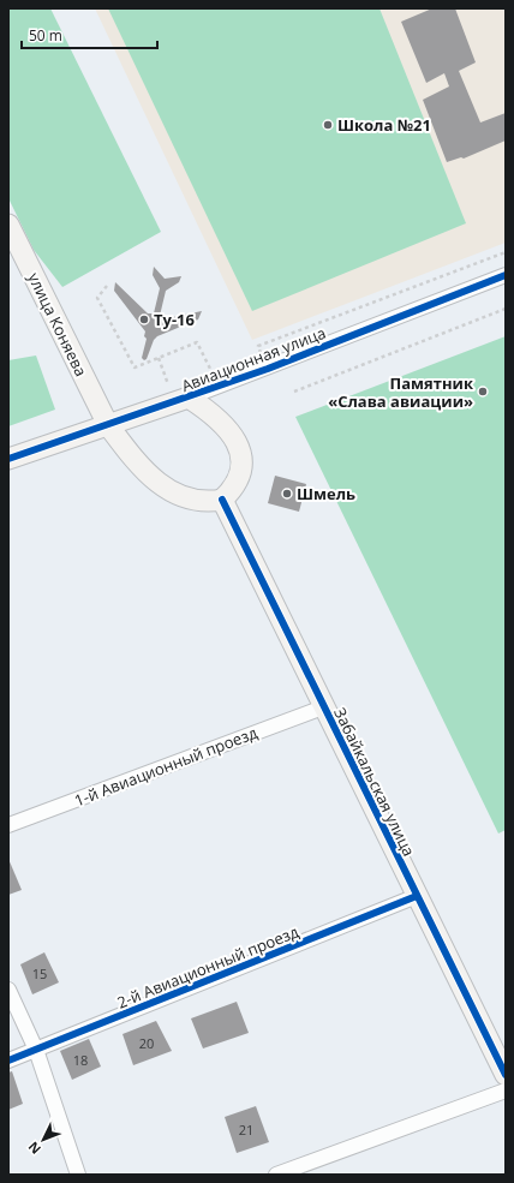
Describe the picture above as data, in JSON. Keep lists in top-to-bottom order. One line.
{"streets":{"street":["улица Коняева","Авиационная улица","1-й Авиационный проезд","Забайкальская улица","2-й Авиационный проезд"]},"crossings":[["улица Коняева","Авиационная улица"],["Авиационная улица","Забайкальская улица"],["1-й Авиационный проезд","Забайкальская улица"],["Забайкальская улица","2-й Авиационный проезд"]],"places":["Школа №21","Ту-16","Памятник «Слава авиации»","Шмель"],"house_numbers":["15","20","18","21"],"scale_bar":"50 m","north":"bottom left"}
